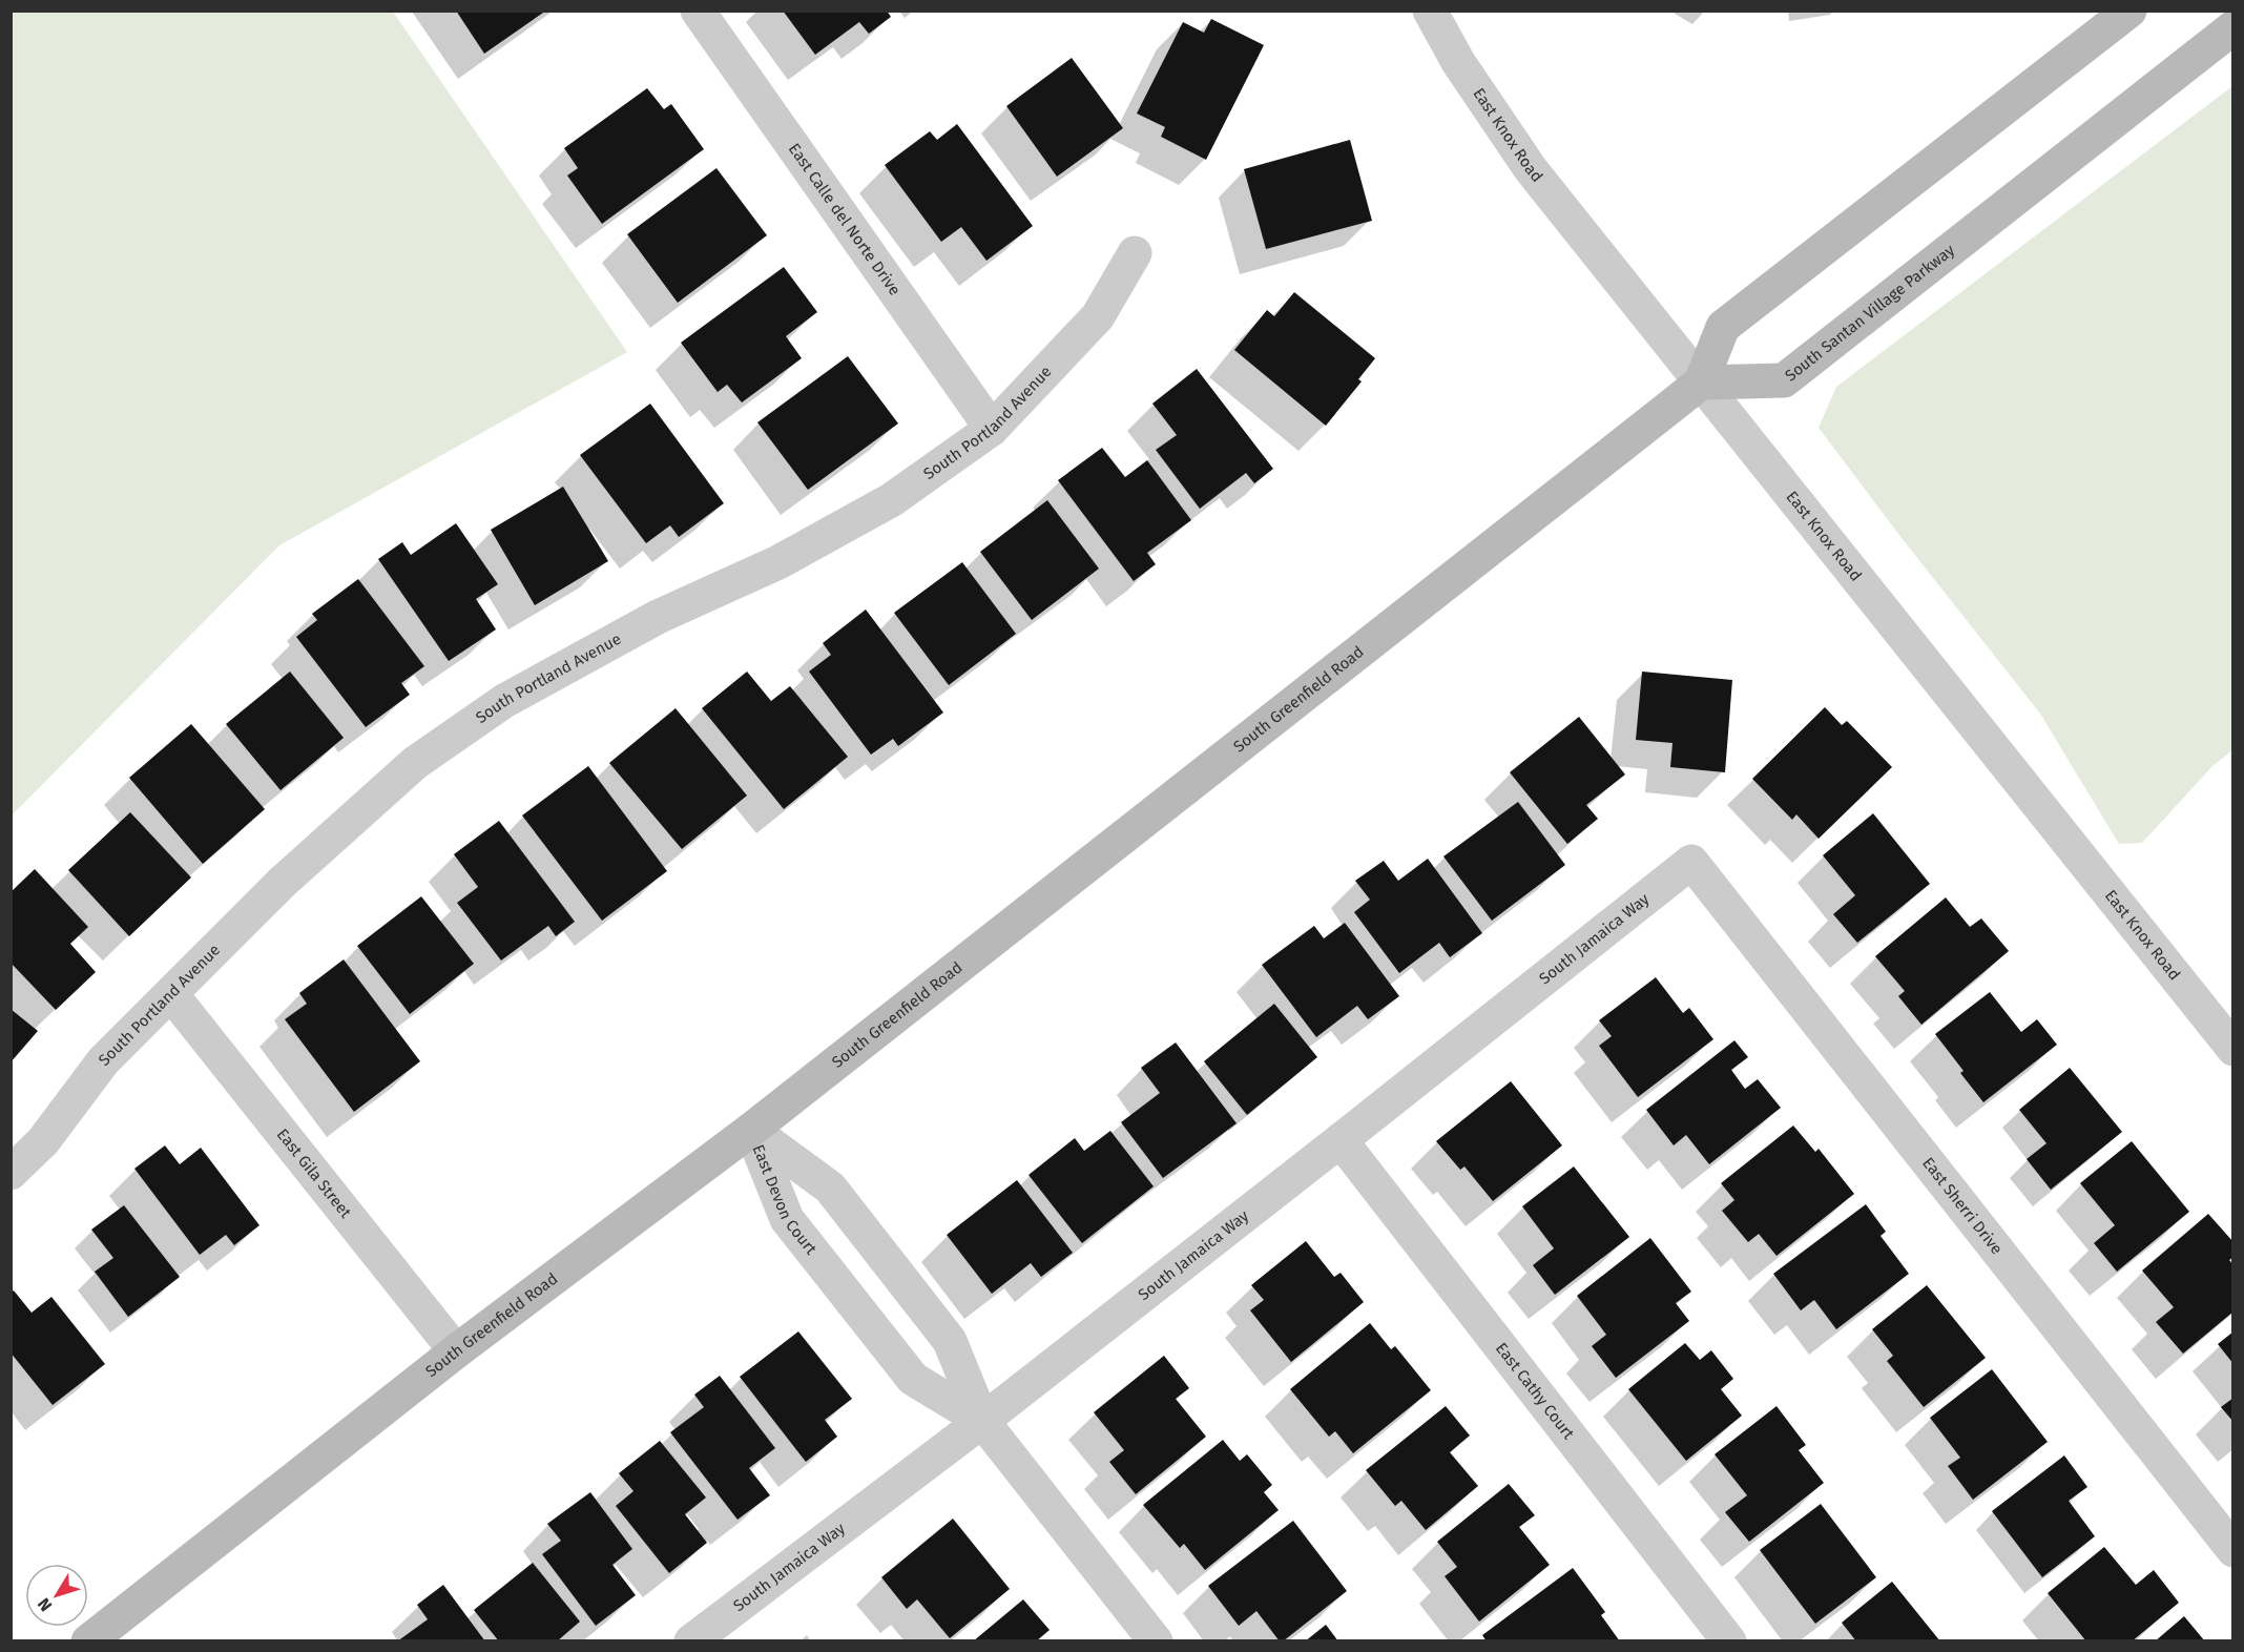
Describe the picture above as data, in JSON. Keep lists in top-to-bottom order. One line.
{"streets":{"main road":["South Santan Village Parkway","South Greenfield Road"],"street":["East Knox Road","East Calle del Norte Drive","South Portland Avenue","South Jamaica Way","East Gila Street","East Devon Court","East Sherri Drive","East Cathy Court"]},"crossings":[["East Knox Road","South Santan Village Parkway"],["East Knox Road","South Greenfield Road"],["East Calle del Norte Drive","South Portland Avenue"],["South Santan Village Parkway","South Greenfield Road"],["South Portland Avenue","East Gila Street"],["South Greenfield Road","East Gila Street"],["South Greenfield Road","East Devon Court"],["South Jamaica Way","East Devon Court"],["South Jamaica Way","East Sherri Drive"],["South Jamaica Way","East Cathy Court"]],"north":"bottom left"}
